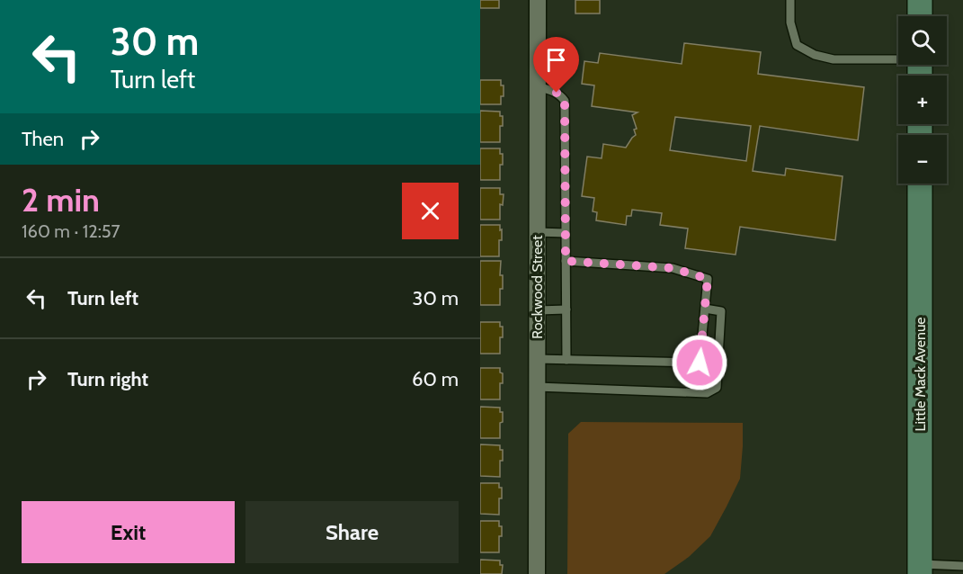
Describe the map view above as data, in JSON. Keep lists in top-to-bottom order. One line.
{"streets":{"main road":["Little Mack Avenue"],"street":["Rockwood Street"]},"page":{"turn":["30 m","Turn left"],"map_buttons":["+","−"],"then":"Then","heading":["2 min","160 m · 12:57"],"list":[{"name":"Turn left","value":"30 m"},{"name":"Turn right","value":"60 m"}],"buttons":["Exit","Share"]}}
